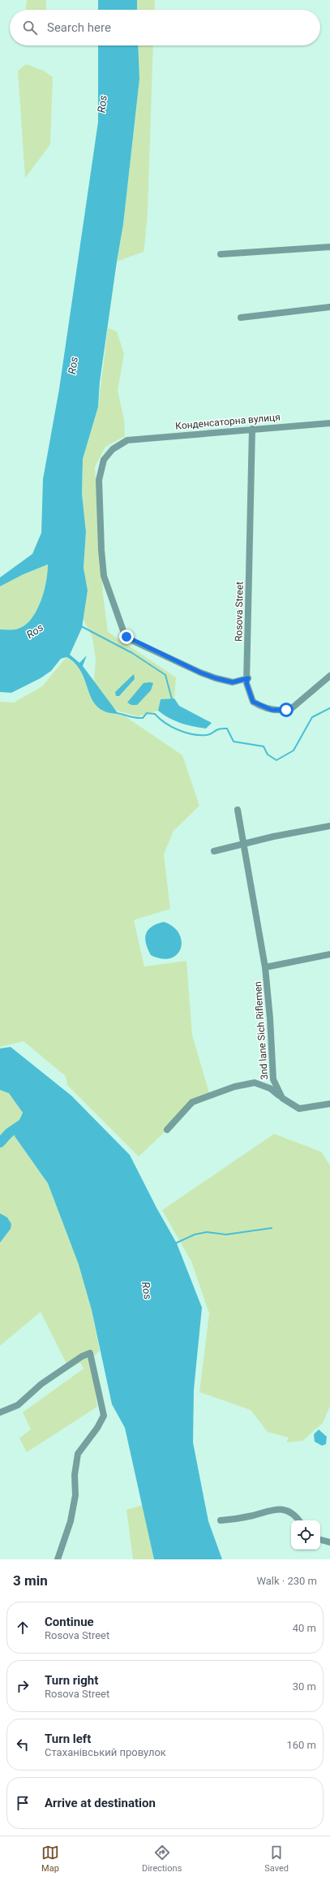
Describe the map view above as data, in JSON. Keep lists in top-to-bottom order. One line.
{"streets":{"street":["Конденсаторна вулиця","Rosova Street","3nd lane Sich Riflemen"]},"crossings":[["Конденсаторна вулиця","Rosova Street"]],"water":["Ros"],"page":{"search":"Search here","heading":["3 min","Walk · 230 m"],"list":[["Continue","Rosova Street","40 m"],["Turn right","Rosova Street","30 m"],["Turn left","Стаханівський провулок","160 m"],"Arrive at destination"],"nav":["Map","Directions","Saved"]}}
